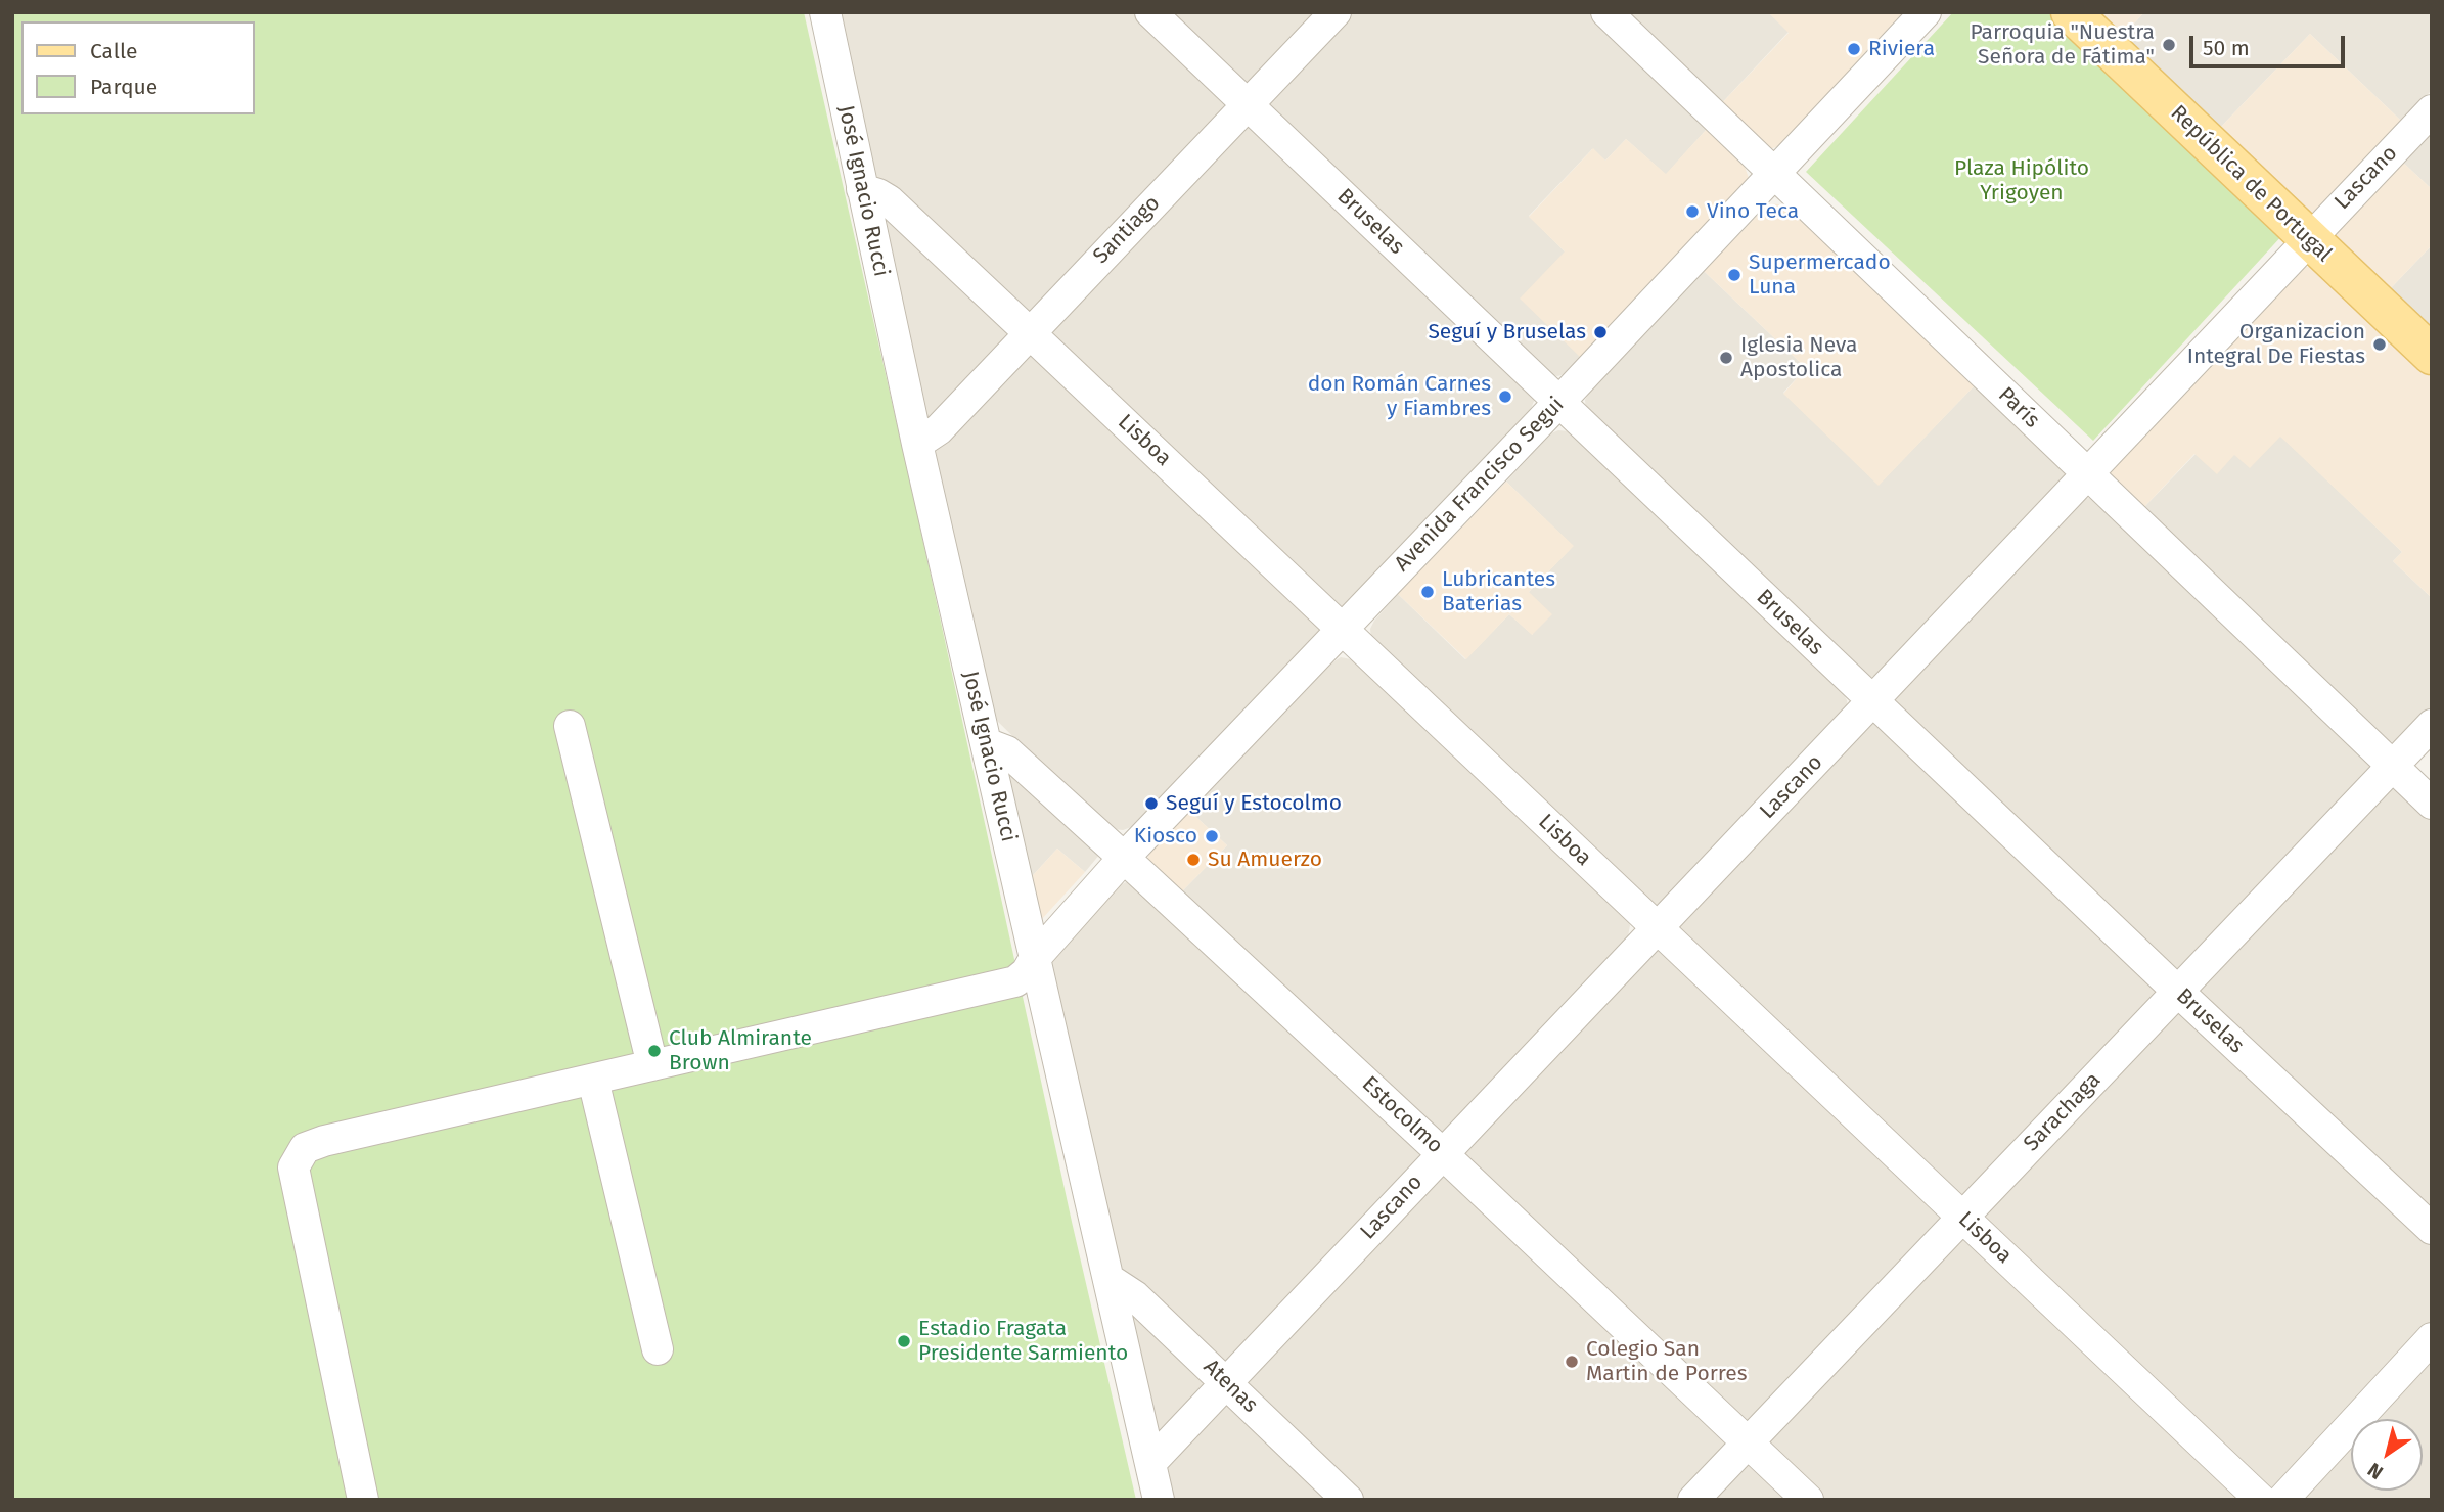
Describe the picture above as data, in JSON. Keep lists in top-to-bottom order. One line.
{"streets":{"main road":["República de Portugal"],"street":["Lascano","José Ignacio Rucci","Bruselas","Santiago","París","Lisboa","Avenida Francisco Segui","Sarachaga","Estocolmo","Atenas"]},"crossings":[["Lascano","República de Portugal"],["Lascano","José Ignacio Rucci"],["Lascano","Bruselas"],["Lascano","París"],["Lascano","Lisboa"],["Lascano","Estocolmo"],["Lascano","Atenas"],["José Ignacio Rucci","Santiago"],["José Ignacio Rucci","Lisboa"],["José Ignacio Rucci","Avenida Francisco Segui"],["José Ignacio Rucci","Estocolmo"],["José Ignacio Rucci","Atenas"],["Bruselas","Santiago"],["Bruselas","Avenida Francisco Segui"],["Bruselas","Sarachaga"],["Santiago","Lisboa"],["París","Avenida Francisco Segui"],["París","Sarachaga"],["Lisboa","Avenida Francisco Segui"],["Lisboa","Sarachaga"],["Avenida Francisco Segui","Estocolmo"],["Sarachaga","Estocolmo"]],"parks":["Plaza Hipólito Yrigoyen"],"places":["Parroquia \"Nuestra Señora de Fátima\"","Riviera","Vino Teca","Supermercado Luna","Seguí y Bruselas","Organizacion Integral De Fiestas","Iglesia Neva Apostolica","don Román Carnes y Fiambres","Lubricantes Baterias","Seguí y Estocolmo","Kiosco","Su Amuerzo","Club Almirante Brown","Estadio Fragata Presidente Sarmiento","Colegio San Martin de Porres"],"legend":["Calle","Parque"],"scale_bar":"50 m","north":"bottom left"}
